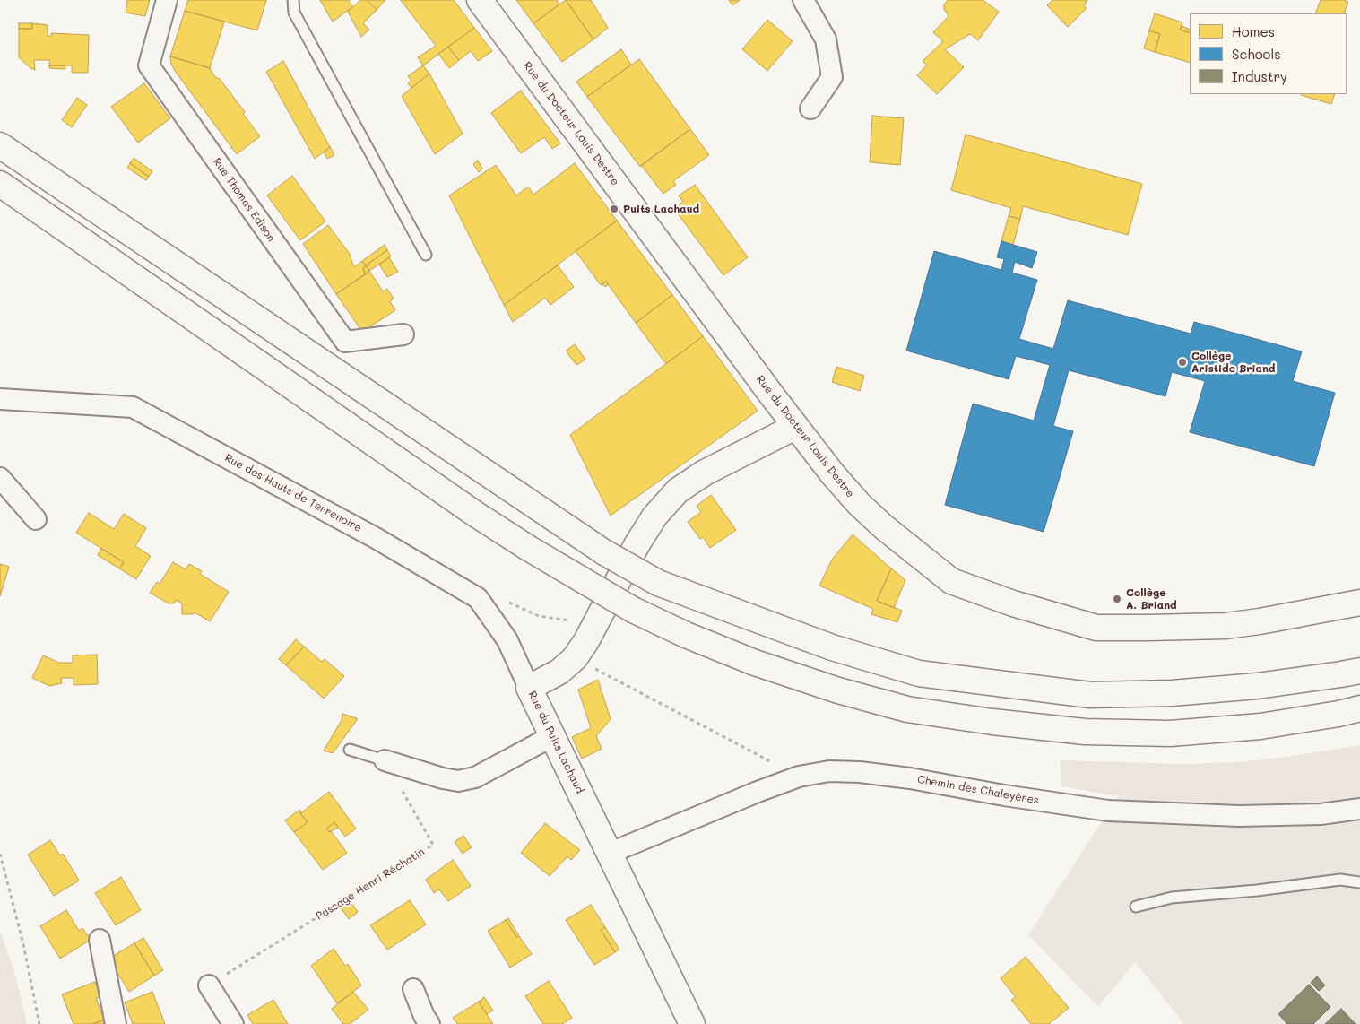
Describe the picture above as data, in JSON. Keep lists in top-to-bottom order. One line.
{"streets":{"main road":["Rue du Docteur Louis Destre","Rue du Puits Lachaud"],"street":["Rue Thomas Edison","Rue des Hauts de Terrenoire","Chemin des Chaleyères"],"path":["Passage Henri Réchatin"]},"crossings":[["Rue du Docteur Louis Destre","Rue du Puits Lachaud"],["Rue des Hauts de Terrenoire","Rue du Puits Lachaud"],["Rue du Puits Lachaud","Chemin des Chaleyères"]],"places":["Puits Lachaud","Collège Aristide Briand","Collège A. Briand"],"legend":["Homes","Schools","Industry"]}
